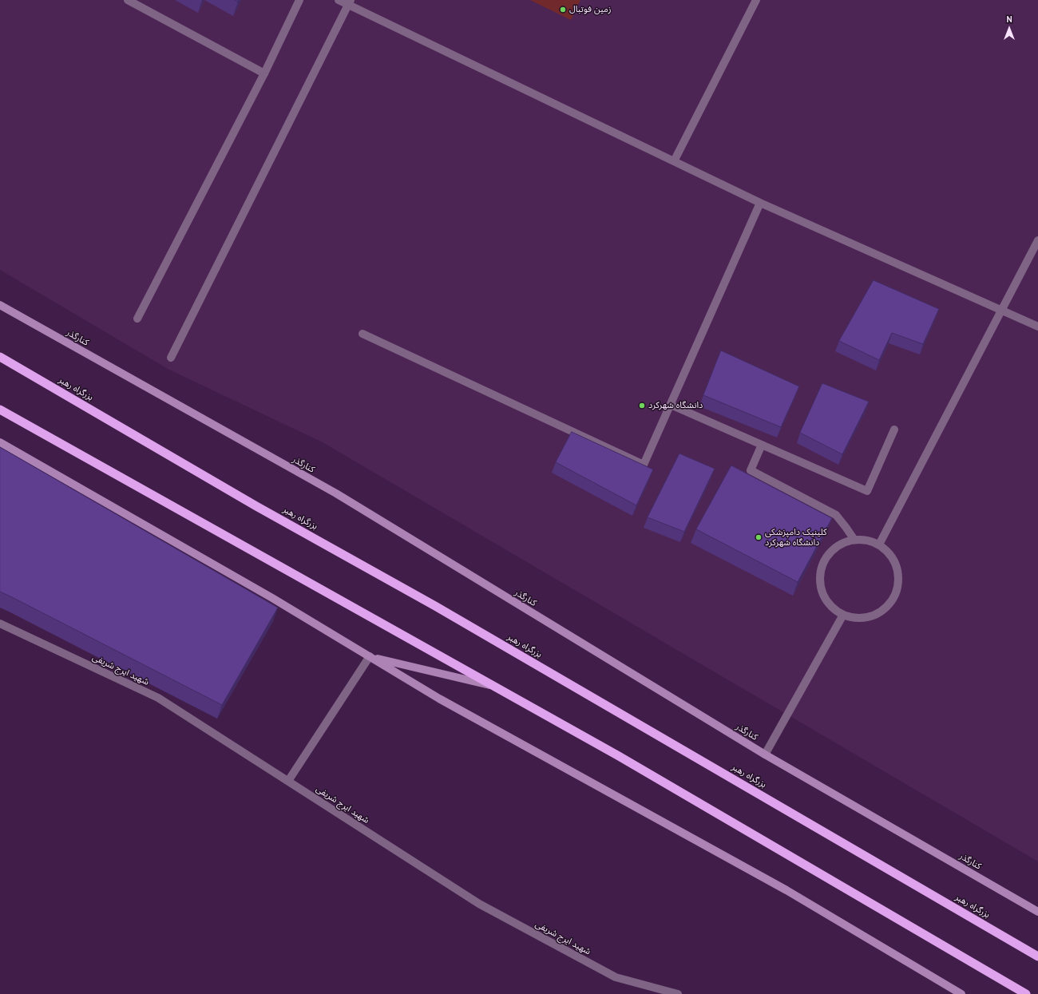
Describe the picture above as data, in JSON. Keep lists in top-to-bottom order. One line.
{"streets":{"highway":["بزرگراه رهبر"],"main road":["کنارگذر"],"street":["شهید ایرج شریفی"]},"places":["زمین فوتبال","دانشگاه شهرکرد","کلینیک دامپزشکی دانشگاه شهرکرد"],"north":"top"}
